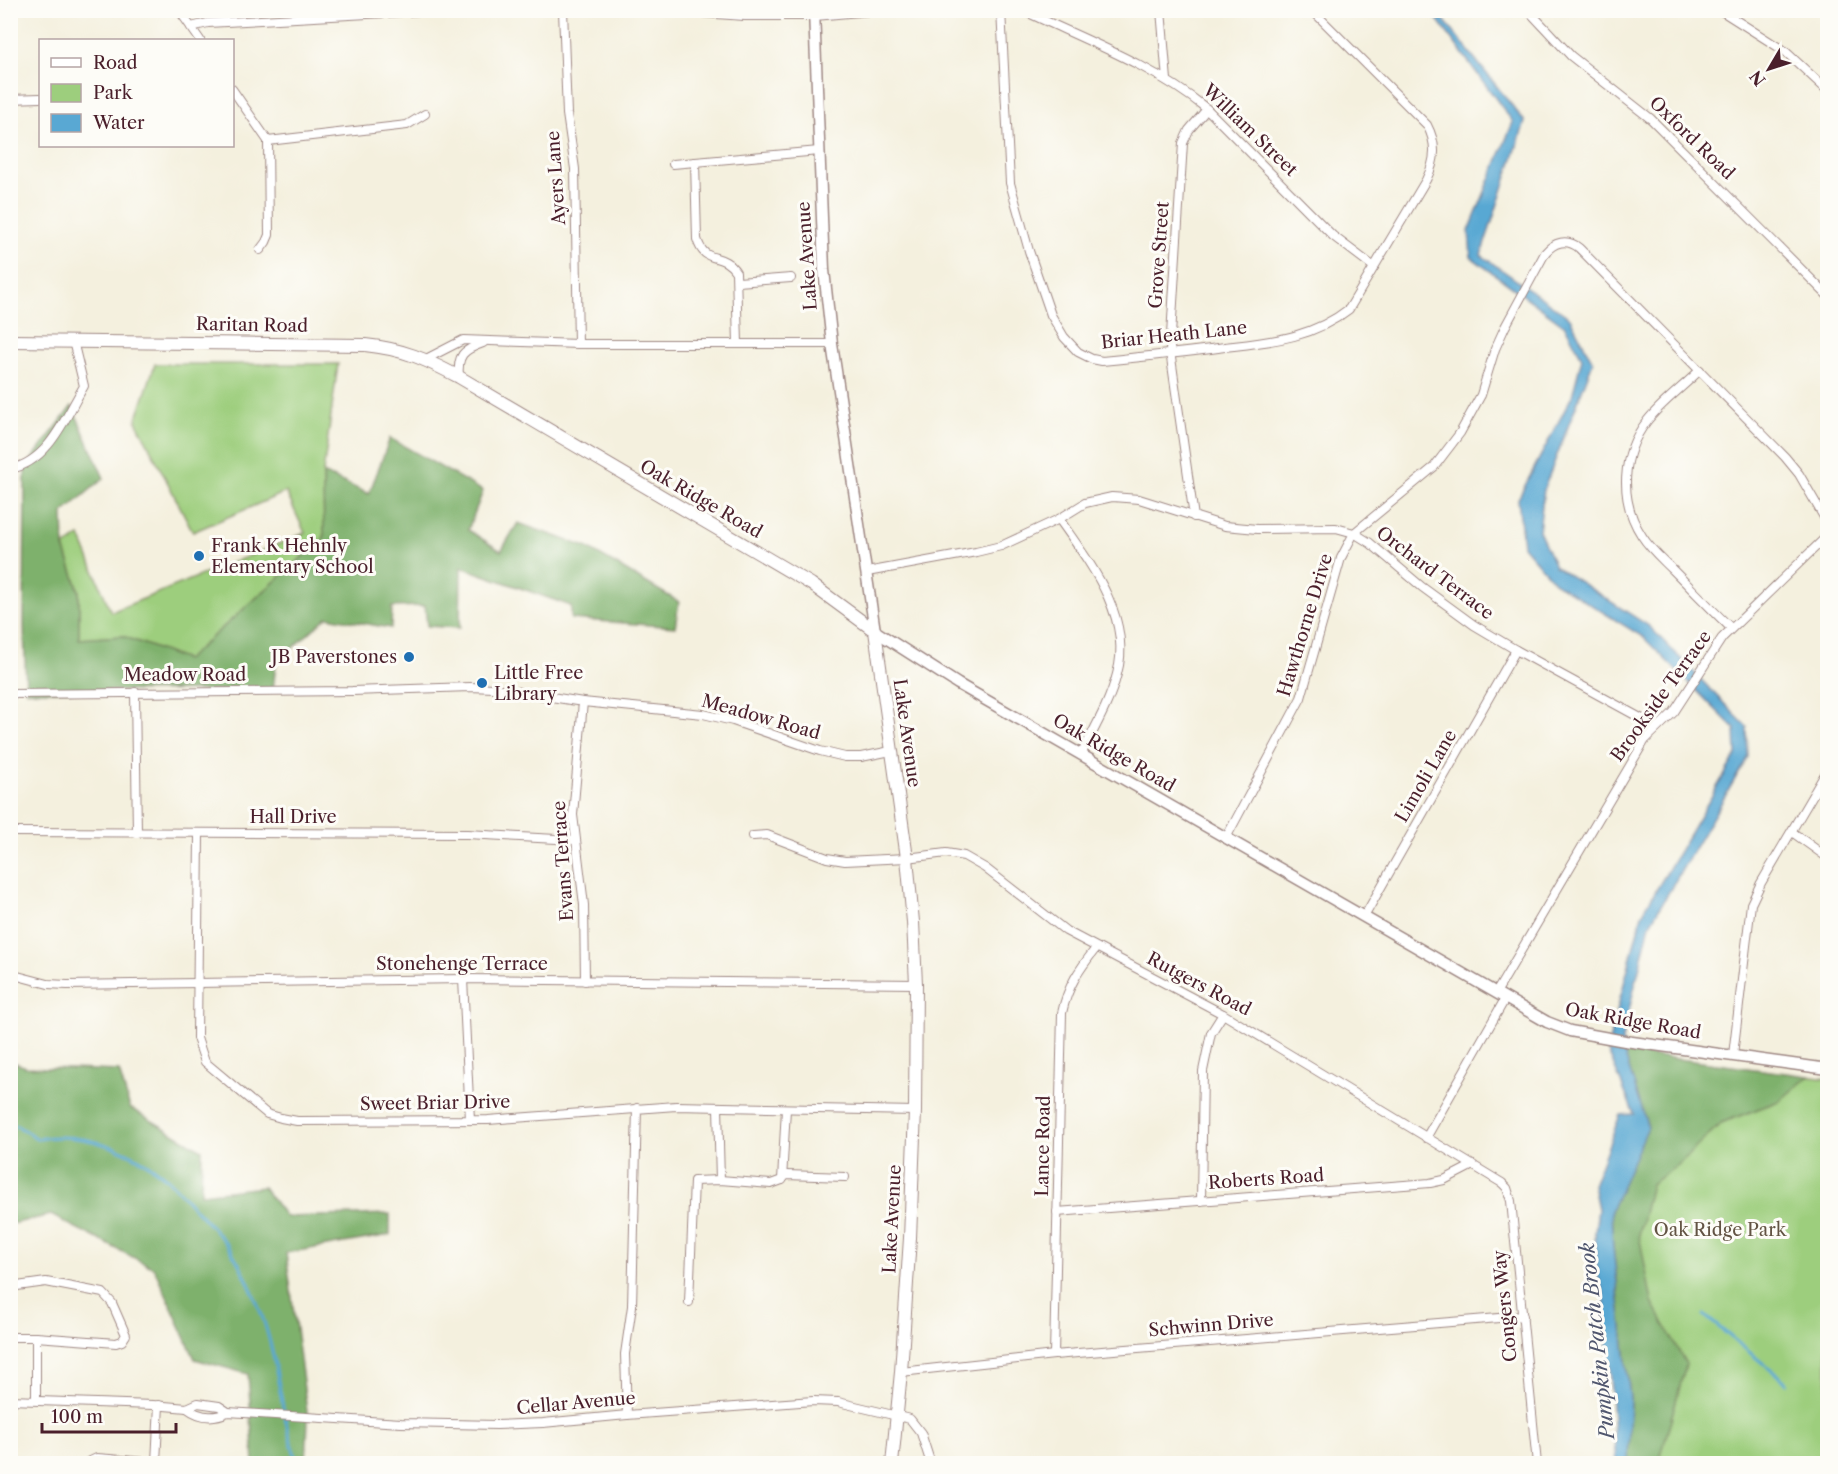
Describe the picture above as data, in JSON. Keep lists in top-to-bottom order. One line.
{"streets":{"main road":["Lake Avenue","Raritan Road","Oak Ridge Road"],"street":["William Street","Oxford Road","Ayers Lane","Grove Street","Briar Heath Lane","Orchard Terrace","Hawthorne Drive","Meadow Road","Brookside Terrace","Limoli Lane","Hall Drive","Evans Terrace","Stonehenge Terrace","Rutgers Road","Sweet Briar Drive","Lance Road","Roberts Road","Congers Way","Schwinn Drive","Cellar Avenue"]},"crossings":[["William Street","Grove Street"],["William Street","Briar Heath Lane"],["Grove Street","Briar Heath Lane"],["Grove Street","Orchard Terrace"],["Lake Avenue","Oak Ridge Road"],["Lake Avenue","Orchard Terrace"],["Lake Avenue","Meadow Road"],["Lake Avenue","Stonehenge Terrace"],["Lake Avenue","Rutgers Road"],["Lake Avenue","Sweet Briar Drive"],["Lake Avenue","Schwinn Drive"],["Lake Avenue","Cellar Avenue"],["Raritan Road","Oak Ridge Road"],["Oak Ridge Road","Hawthorne Drive"],["Oak Ridge Road","Brookside Terrace"],["Oak Ridge Road","Limoli Lane"],["Orchard Terrace","Hawthorne Drive"],["Orchard Terrace","Brookside Terrace"],["Orchard Terrace","Limoli Lane"],["Meadow Road","Evans Terrace"],["Brookside Terrace","Rutgers Road"],["Hall Drive","Evans Terrace"],["Hall Drive","Sweet Briar Drive"],["Evans Terrace","Stonehenge Terrace"],["Stonehenge Terrace","Sweet Briar Drive"],["Rutgers Road","Lance Road"],["Rutgers Road","Roberts Road"],["Rutgers Road","Congers Way"],["Lance Road","Roberts Road"],["Lance Road","Schwinn Drive"],["Roberts Road","Congers Way"],["Congers Way","Schwinn Drive"]],"water":["Pumpkin Patch Brook"],"parks":["Oak Ridge Park"],"places":["Frank K Hehnly Elementary School","JB Paverstones","Little Free Library"],"legend":["Road","Park","Water"],"scale_bar":"100 m","north":"bottom left"}
